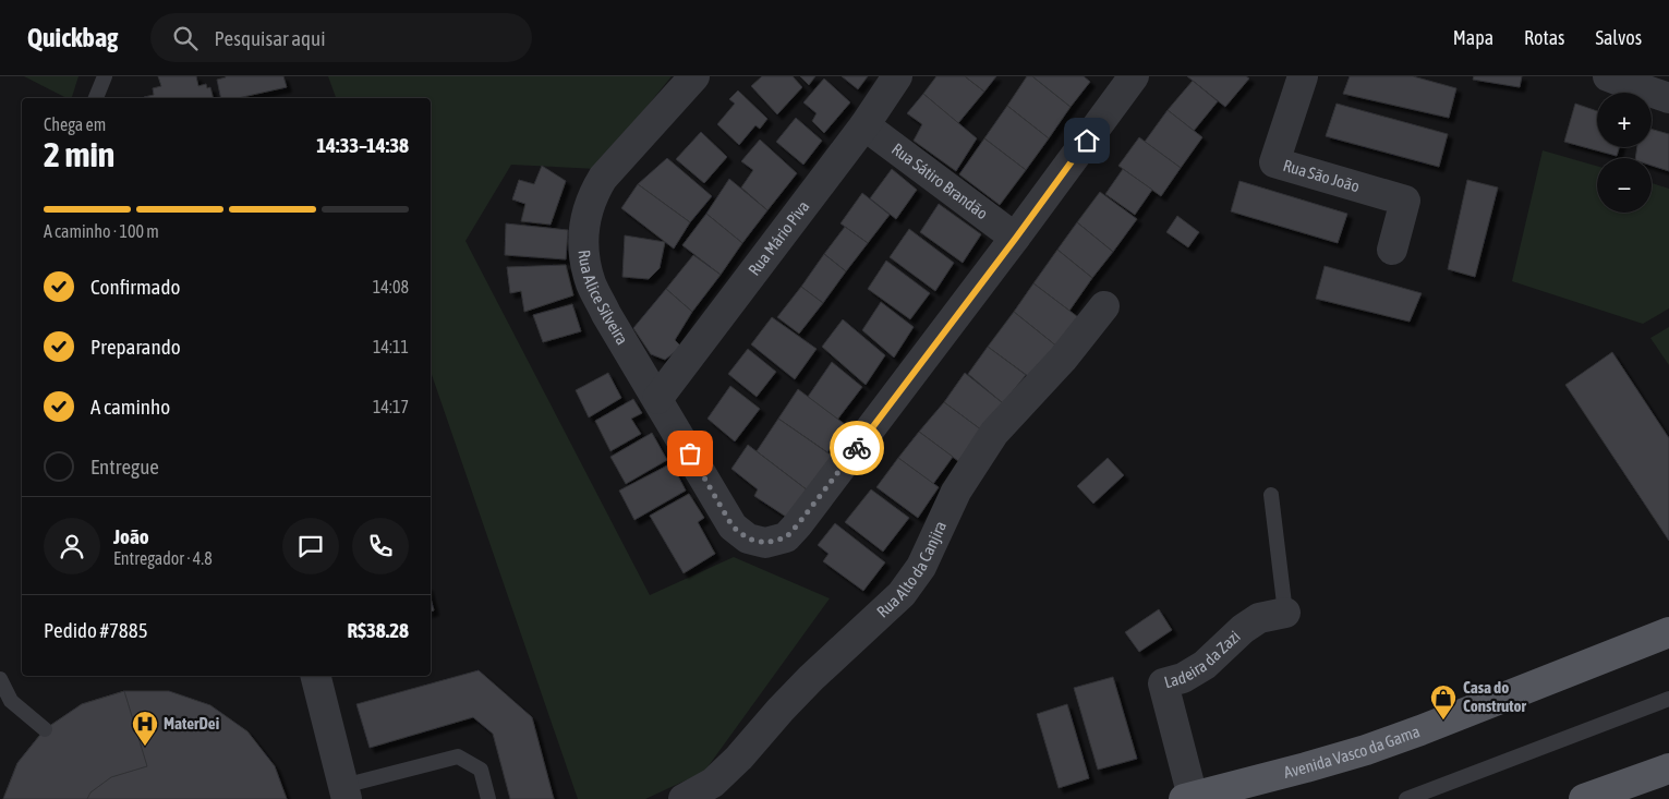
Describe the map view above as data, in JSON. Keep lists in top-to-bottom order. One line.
{"streets":{"main road":["Avenida Vasco da Gama"],"street":["Rua São João","Rua Sátiro Brandão","Rua Mário Piva","Rua Alice Silveira","Rua Alto da Canjira","Ladeira da Zazi"]},"crossings":[["Rua Sátiro Brandão","Rua Mário Piva"],["Rua Sátiro Brandão","Rua Alice Silveira"],["Rua Mário Piva","Rua Alice Silveira"],["Ladeira da Zazi","Avenida Vasco da Gama"]],"places":{"shop":["Casa do Construtor"],"hospital":["MaterDei"]},"page":{"header":"Quickbag","search":"Pesquisar aqui","nav":["Mapa","Rotas","Salvos"],"map_buttons":["+","−"],"heading":["2 min","Chega em","14:33–14:38"],"panel":["João","Entregador · 4.8","Pedido #7885","R$38.28"],"bar":"A caminho · 100 m","list":[["Confirmado","14:08"],["Preparando","14:11"],["A caminho","14:17"],"Entregue"]}}
